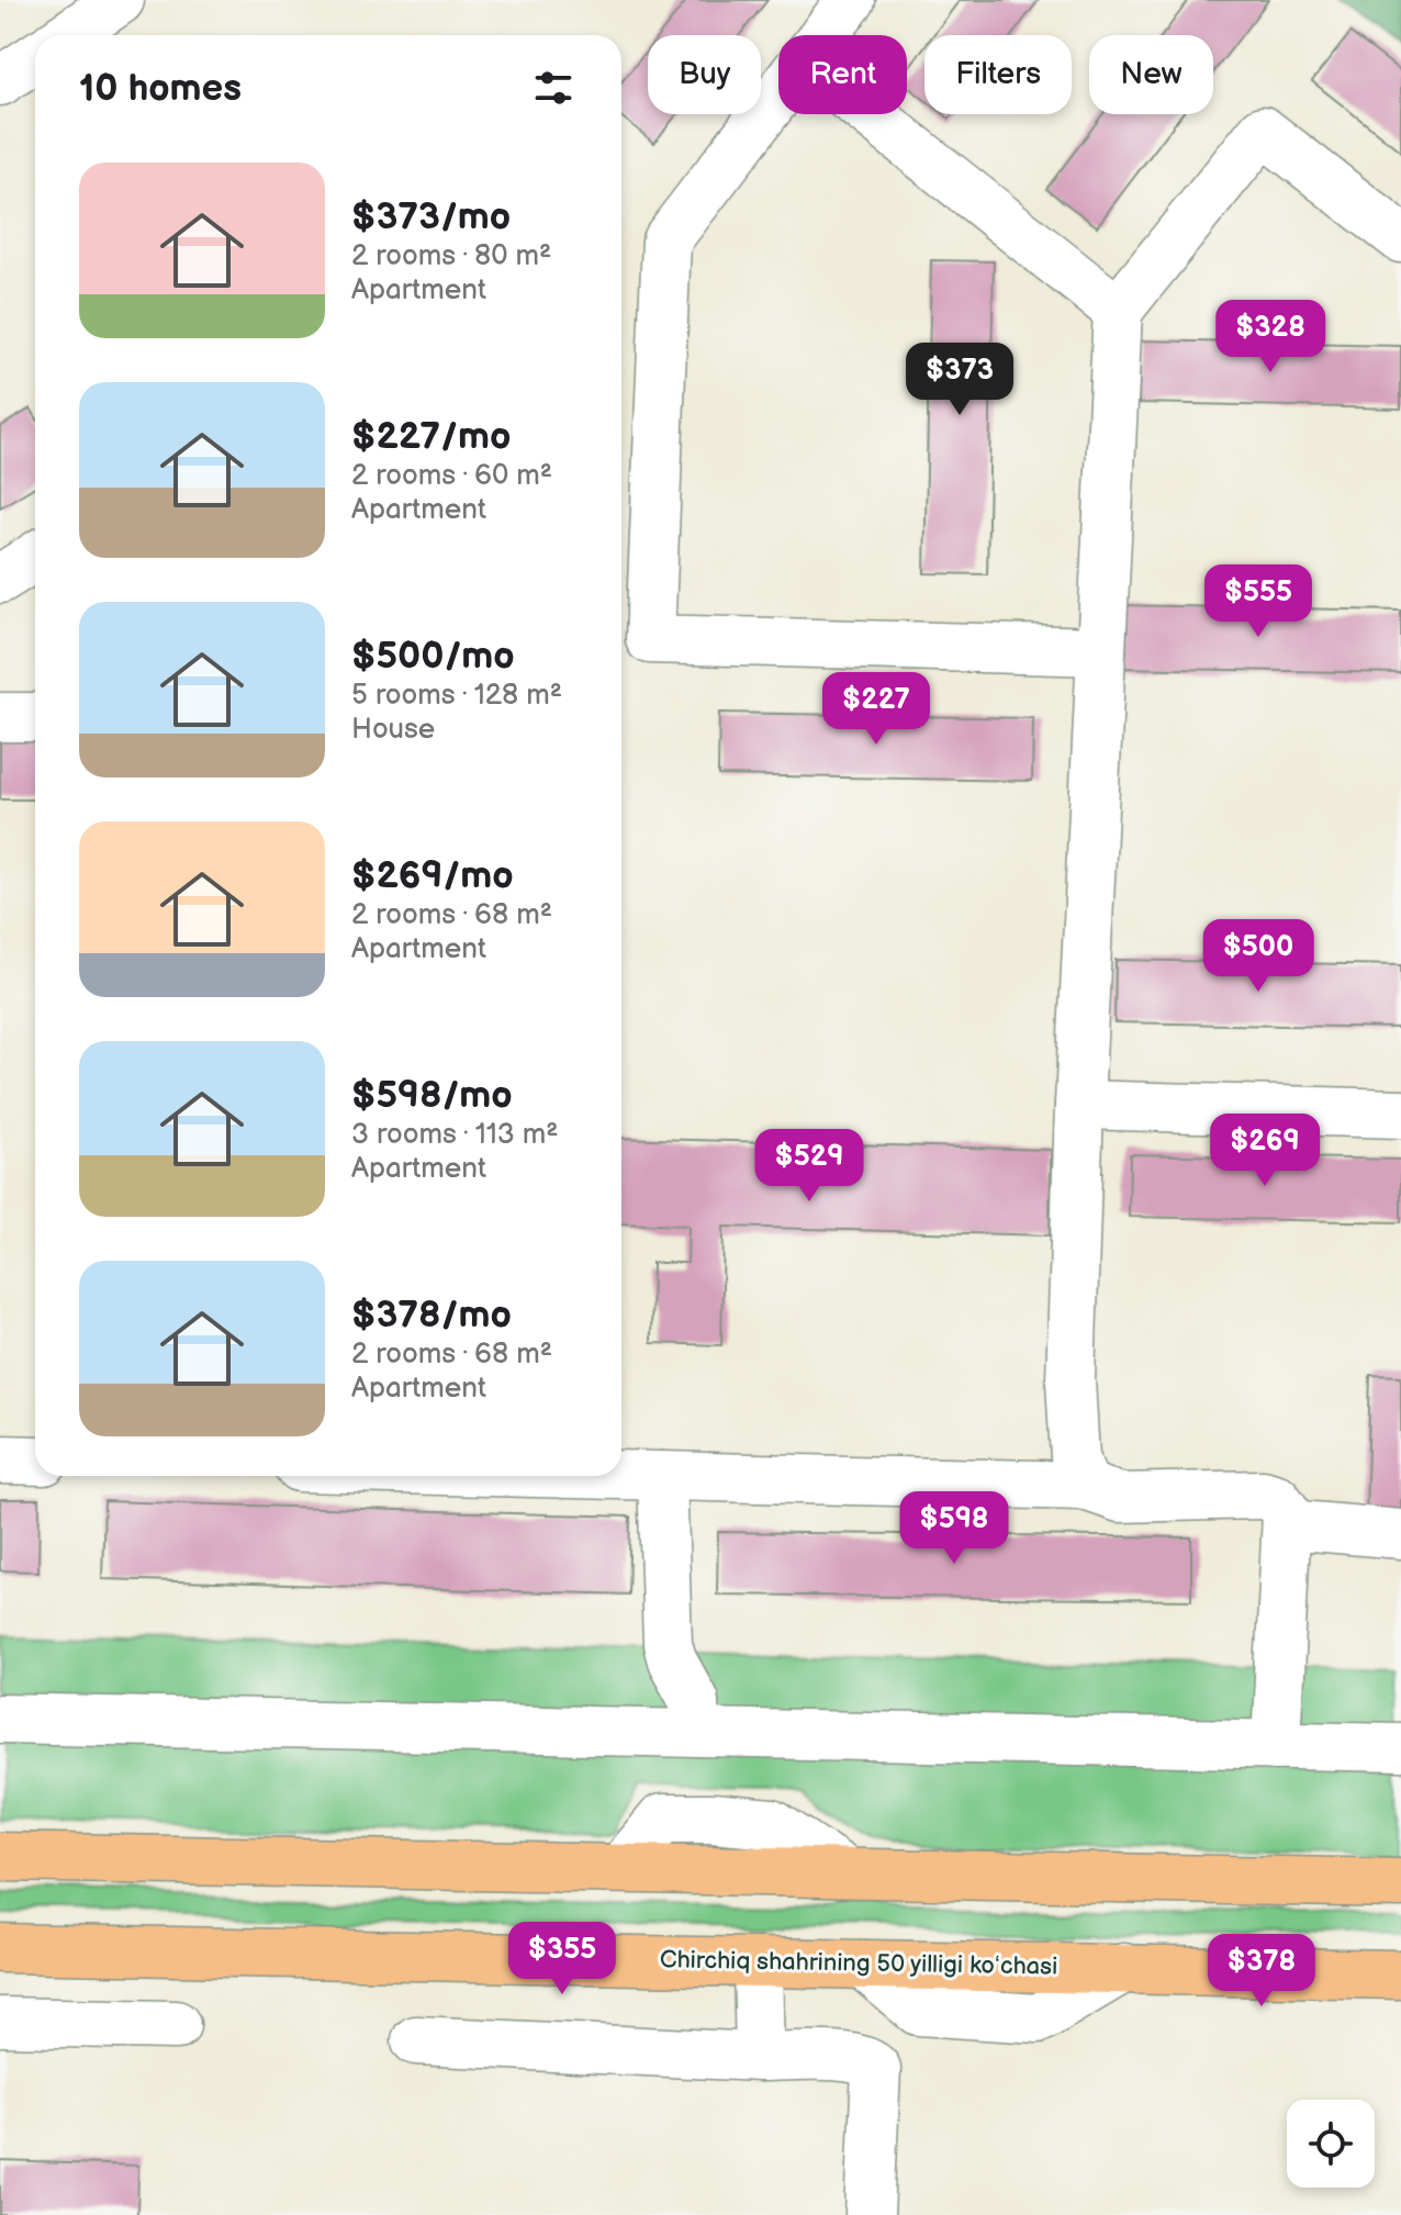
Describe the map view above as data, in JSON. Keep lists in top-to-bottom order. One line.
{"streets":{"main road":["Chirchiq shahrining 50 yilligi koʻchasi"]},"page":{"chip":["Buy","Rent","Filters","New"],"heading":"10 homes","list":[{"name":"$373/mo","note":"2 rooms · 80 m² · Apartment"},{"name":"$227/mo","note":"2 rooms · 60 m² · Apartment"},{"name":"$500/mo","note":"5 rooms · 128 m² · House"},{"name":"$269/mo","note":"2 rooms · 68 m² · Apartment"},{"name":"$598/mo","note":"3 rooms · 113 m² · Apartment"},{"name":"$378/mo","note":"2 rooms · 68 m² · Apartment"}],"price":["$328","$373","$555","$227","$500","$269","$529","$598","$355","$378"]}}
